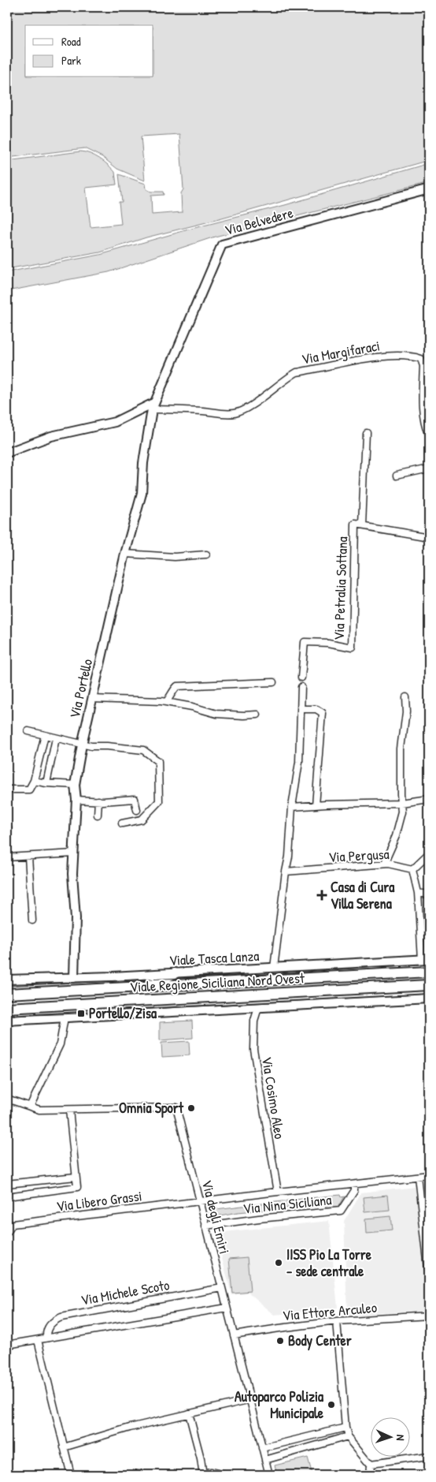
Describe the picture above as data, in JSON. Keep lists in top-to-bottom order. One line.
{"streets":{"main road":["Viale Regione Siciliana Nord Ovest"],"street":["Via Belvedere","Via Margifaraci","Via Petralia Sottana","Via Portello","Via Pergusa","Viale Tasca Lanza","Via Cosimo Aleo","Via Libero Grassi","Via Nina Siciliana","Via degli Emiri","Via Michele Scoto","Via Ettore Arculeo"]},"crossings":[["Via Belvedere","Via Margifaraci"],["Via Belvedere","Via Portello"],["Via Margifaraci","Via Portello"],["Via Portello","Viale Tasca Lanza"],["Viale Regione Siciliana Nord Ovest","Via Cosimo Aleo"],["Via Cosimo Aleo","Via Nina Siciliana"],["Via Libero Grassi","Via Nina Siciliana"],["Via Libero Grassi","Via degli Emiri"],["Via Nina Siciliana","Via degli Emiri"],["Via degli Emiri","Via Michele Scoto"],["Via degli Emiri","Via Ettore Arculeo"]],"places":{"health":["Casa di Cura Villa Serena"],"transit":["Portello/Zisa"],"other":["Omnia Sport","IISS Pio La Torre - sede centrale","Body Center","Autoparco Polizia Municipale"]},"legend":["Road","Park"],"north":"right"}
